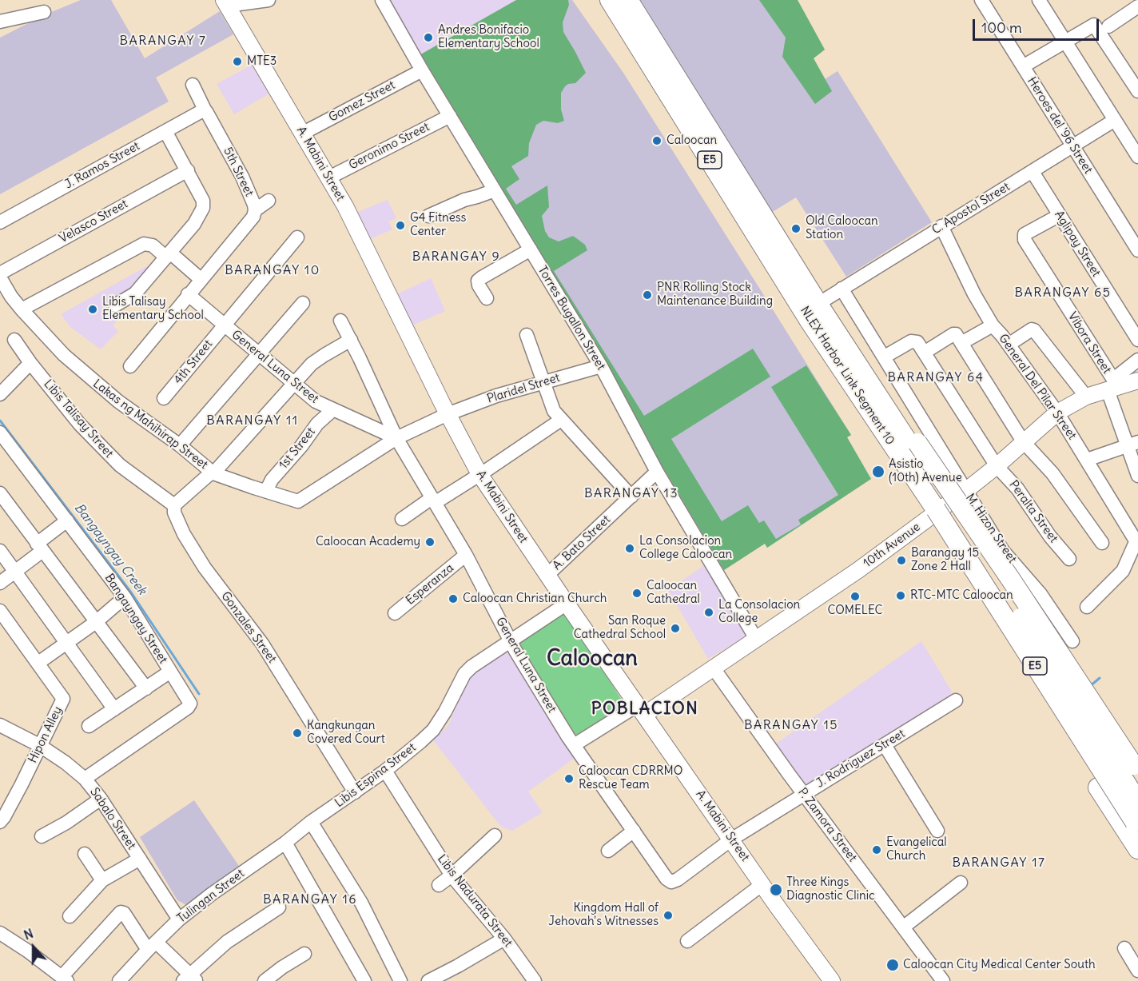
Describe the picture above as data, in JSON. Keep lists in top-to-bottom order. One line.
{"streets":{"highway":["E5","NLEX Harbor Link Segment 10"],"main road":["A. Mabini Street","10th Avenue"],"street":["Gomez Street","Heroes del '96 Street","Geronimo Street","J. Ramos Street","5th Street","C. Apostol Street","Velasco Street","Aglipay Street","Torres Bugallon Street","Vibora Street","4th Street","General Luna Street","General Del Pilar Street","Plaridel Street","Libis Talisay Street","Lakas ng Mahihirap Street","1st Street","Peralta Street","M. Hizon Street","A. Bato Street","Esperanza","Bangayngay Street","Gonzales Street","Hipon Alley","J. Rodriguez Street","Libis Espina Street","Sabalo Street","P. Zamora Street","Tulingan Street","Libis Nadurata Street"]},"crossings":[["Gomez Street","A. Mabini Street"],["Gomez Street","Torres Bugallon Street"],["Heroes del '96 Street","C. Apostol Street"],["Geronimo Street","A. Mabini Street"],["Geronimo Street","Torres Bugallon Street"],["A. Mabini Street","Plaridel Street"],["A. Mabini Street","Lakas ng Mahihirap Street"],["A. Mabini Street","A. Bato Street"],["A. Mabini Street","10th Avenue"],["A. Mabini Street","J. Rodriguez Street"],["A. Mabini Street","Libis Espina Street"],["J. Ramos Street","5th Street"],["5th Street","General Luna Street"],["C. Apostol Street","Aglipay Street"],["C. Apostol Street","NLEX Harbor Link Segment 10"],["C. Apostol Street","General Del Pilar Street"],["C. Apostol Street","M. Hizon Street"],["Aglipay Street","Vibora Street"],["Torres Bugallon Street","Plaridel Street"],["Torres Bugallon Street","A. Bato Street"],["Torres Bugallon Street","10th Avenue"],["Vibora Street","10th Avenue"],["4th Street","General Luna Street"],["General Luna Street","Lakas ng Mahihirap Street"],["General Luna Street","1st Street"],["General Luna Street","Esperanza"],["General Luna Street","J. Rodriguez Street"],["General Luna Street","Libis Espina Street"],["General Del Pilar Street","10th Avenue"],["Plaridel Street","Lakas ng Mahihirap Street"],["Libis Talisay Street","Gonzales Street"],["Lakas ng Mahihirap Street","1st Street"],["Peralta Street","10th Avenue"],["M. Hizon Street","10th Avenue"],["10th Avenue","P. Zamora Street"],["Bangayngay Street","Sabalo Street"],["Gonzales Street","Libis Espina Street"],["Hipon Alley","Sabalo Street"],["J. Rodriguez Street","P. Zamora Street"],["Libis Espina Street","Tulingan Street"],["Libis Espina Street","Libis Nadurata Street"],["Sabalo Street","Tulingan Street"]],"districts":["BARANGAY 7","BARANGAY 9","BARANGAY 10","BARANGAY 65","BARANGAY 64","BARANGAY 11","BARANGAY 13","Caloocan","POBLACION","BARANGAY 15","BARANGAY 17","BARANGAY 16"],"water":["Bangayngay Creek"],"places":["Andres Bonifacio Elementary School","MTE3","Caloocan","G4 Fitness Center","Old Caloocan Station","PNR Rolling Stock Maintenance Building","Libis Talisay Elementary School","Asistio (10th) Avenue","Caloocan Academy","La Consolacion College Caloocan","Barangay 15 Zone 2 Hall","Caloocan Cathedral","RTC-MTC Caloocan","COMELEC","Caloocan Christian Church","La Consolacion College","San Roque Cathedral School","Kangkungan Covered Court","Caloocan CDRRMO Rescue Team","Evangelical Church","Three Kings Diagnostic Clinic","Kingdom Hall of Jehovah's Witnesses","Caloocan City Medical Center South"],"scale_bar":"100 m","north":"top"}
